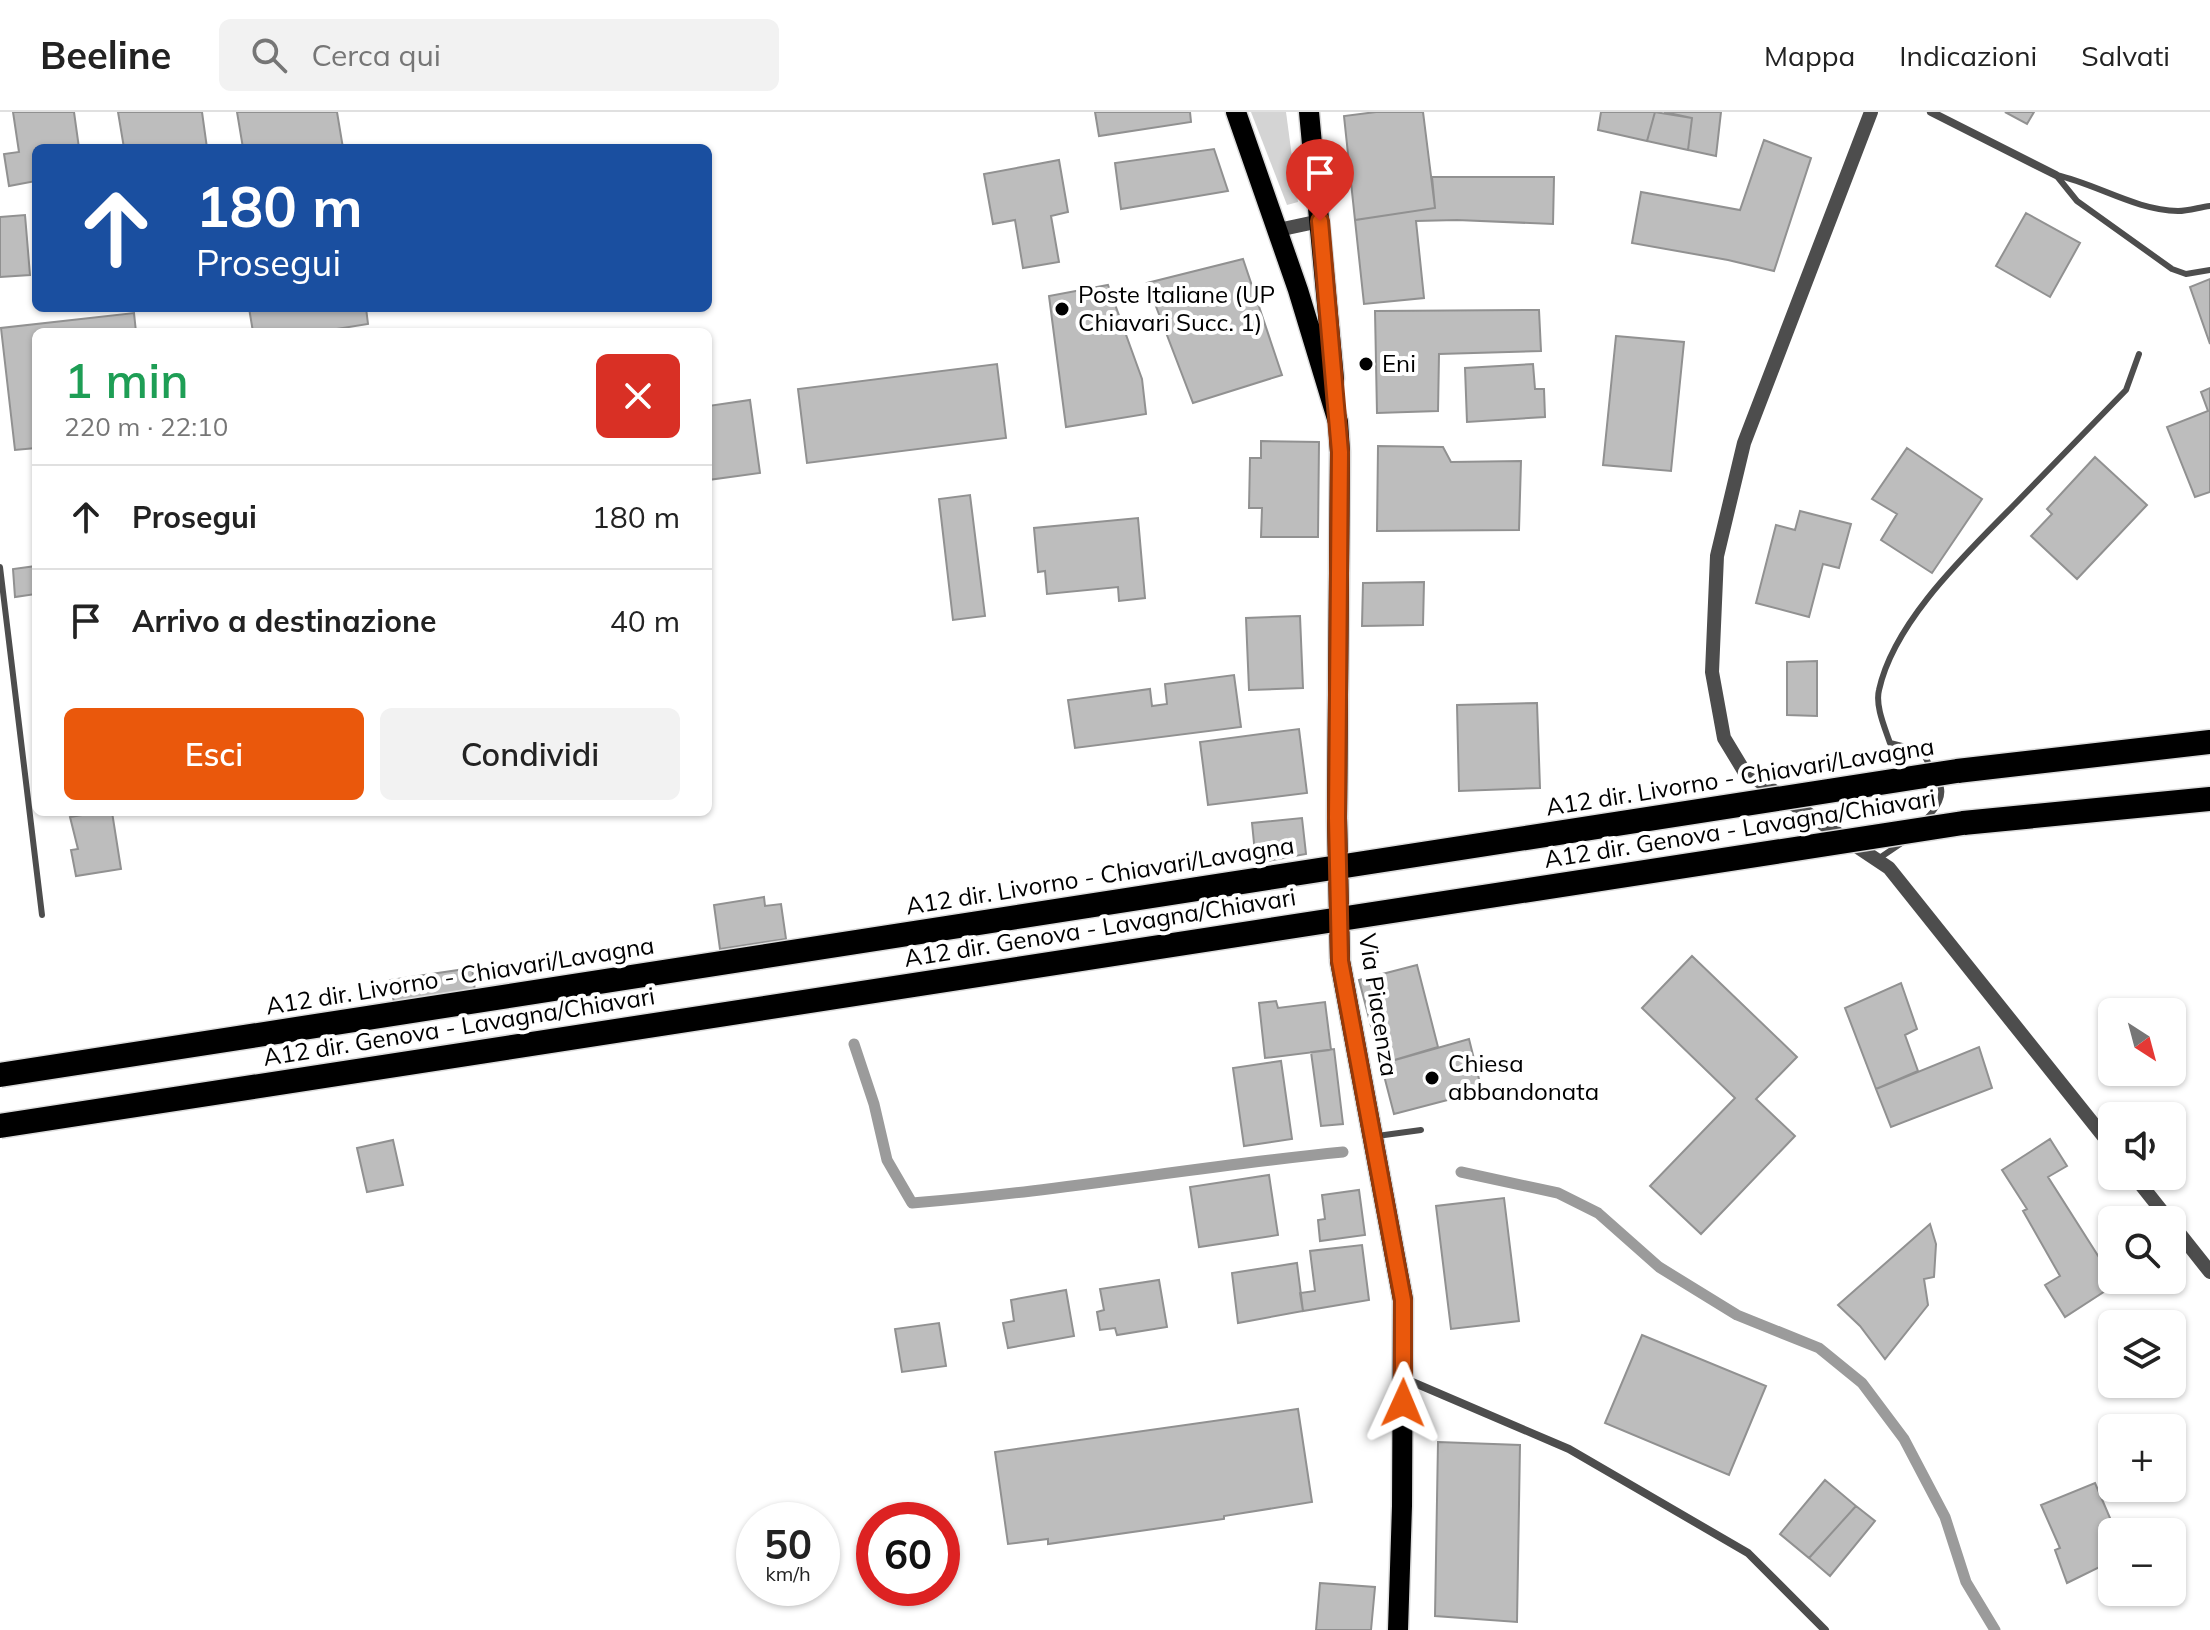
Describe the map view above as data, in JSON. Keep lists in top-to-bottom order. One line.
{"streets":{"highway":["A12 dir. Livorno - Chiavari/Lavagna","A12 dir. Genova - Lavagna/Chiavari"],"main road":["Via Piacenza"]},"places":["Poste Italiane (UP Chiavari Succ. 1)","Eni","Chiesa abbandonata"],"north":"bottom right","page":{"header":"Beeline","search":"Cerca qui","nav":["Mappa","Indicazioni","Salvati"],"turn":["180 m","Prosegui"],"heading":["1 min","220 m · 22:10"],"list":[{"name":"Prosegui","value":"180 m"},{"name":"Arrivo a destinazione","value":"40 m"}],"buttons":["Esci","Condividi"],"map_buttons":["+","−"],"speed":"50 km/h","limit":"60"}}
